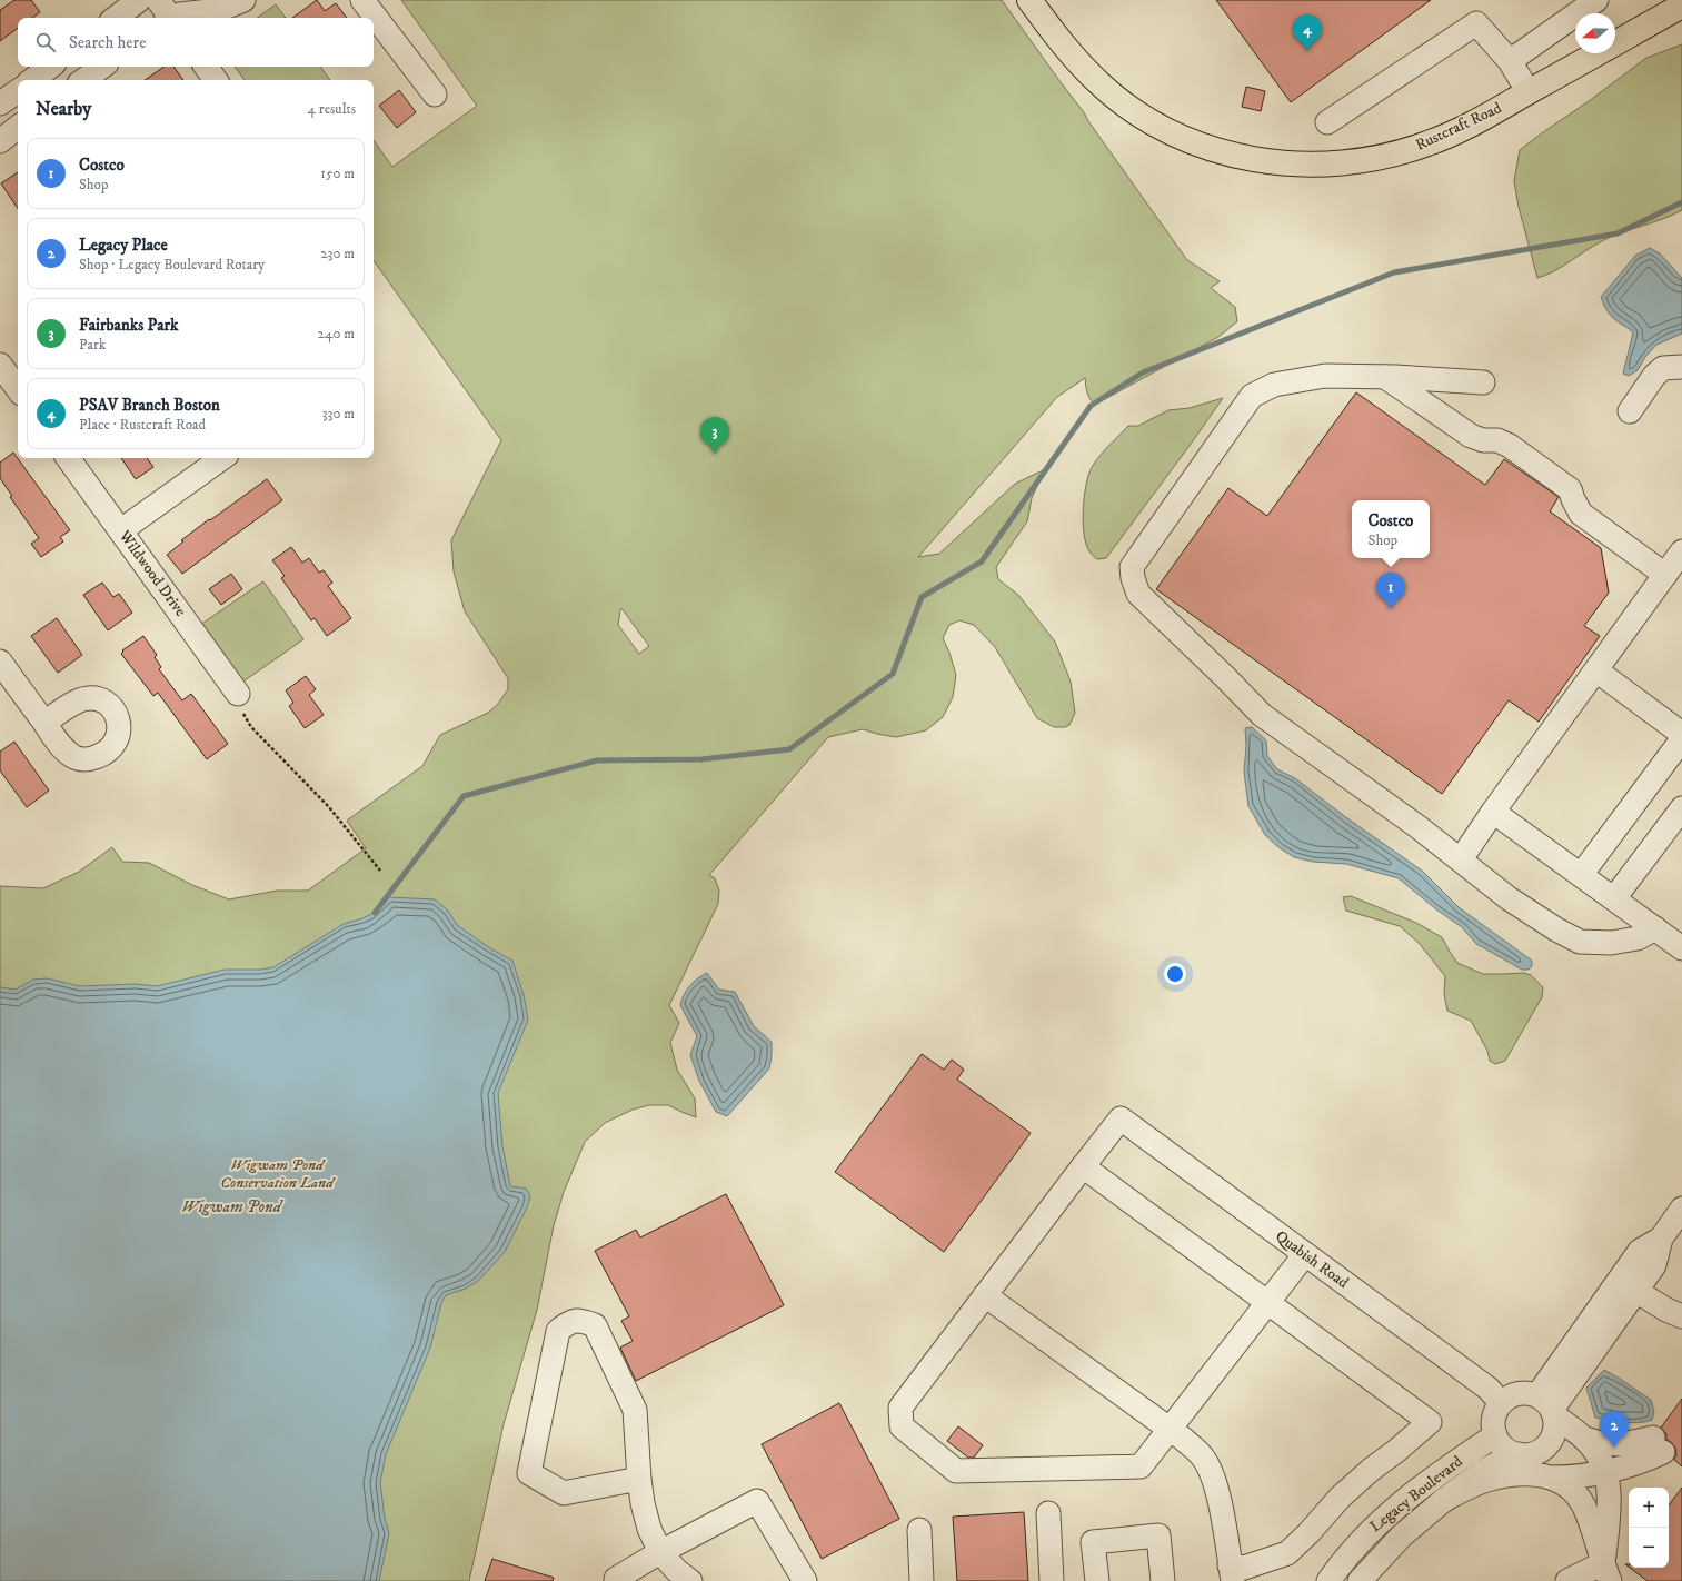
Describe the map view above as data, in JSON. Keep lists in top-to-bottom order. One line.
{"streets":{"main road":["Rustcraft Road"],"street":["Wildwood Drive","Quabish Road","Legacy Boulevard"]},"crossings":[["Quabish Road","Legacy Boulevard"]],"water":["Wigwam Pond"],"parks":["Wigwam Pond Conservation Land"],"north":"left","page":{"pins":["4","3","1","2"],"search":"Search here","heading":["Nearby","4 results"],"list":[{"mark":"1","name":"Costco","note":"Shop","value":"150 m"},{"mark":"2","name":"Legacy Place","note":"Shop · Legacy Boulevard Rotary","value":"230 m"},{"mark":"3","name":"Fairbanks Park","note":"Park","value":"240 m"},{"mark":"4","name":"PSAV Branch Boston","note":"Place · Rustcraft Road","value":"330 m"}],"popup":["Costco","Shop"],"map_buttons":["+","−"]}}
